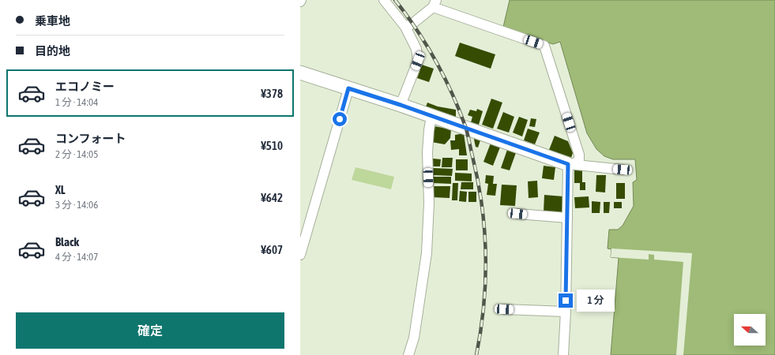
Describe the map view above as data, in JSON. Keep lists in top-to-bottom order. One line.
{"north":"left","page":{"banner":["乗車地","目的地"],"list":[{"name":"エコノミー","note":"1 分 · 14:04","value":"¥378"},{"name":"コンフォート","note":"2 分 · 14:05","value":"¥510"},{"name":"XL","note":"3 分 · 14:06","value":"¥642"},{"name":"Black","note":"4 分 · 14:07","value":"¥607"}],"bubble":"1 分","buttons":"確定"}}
